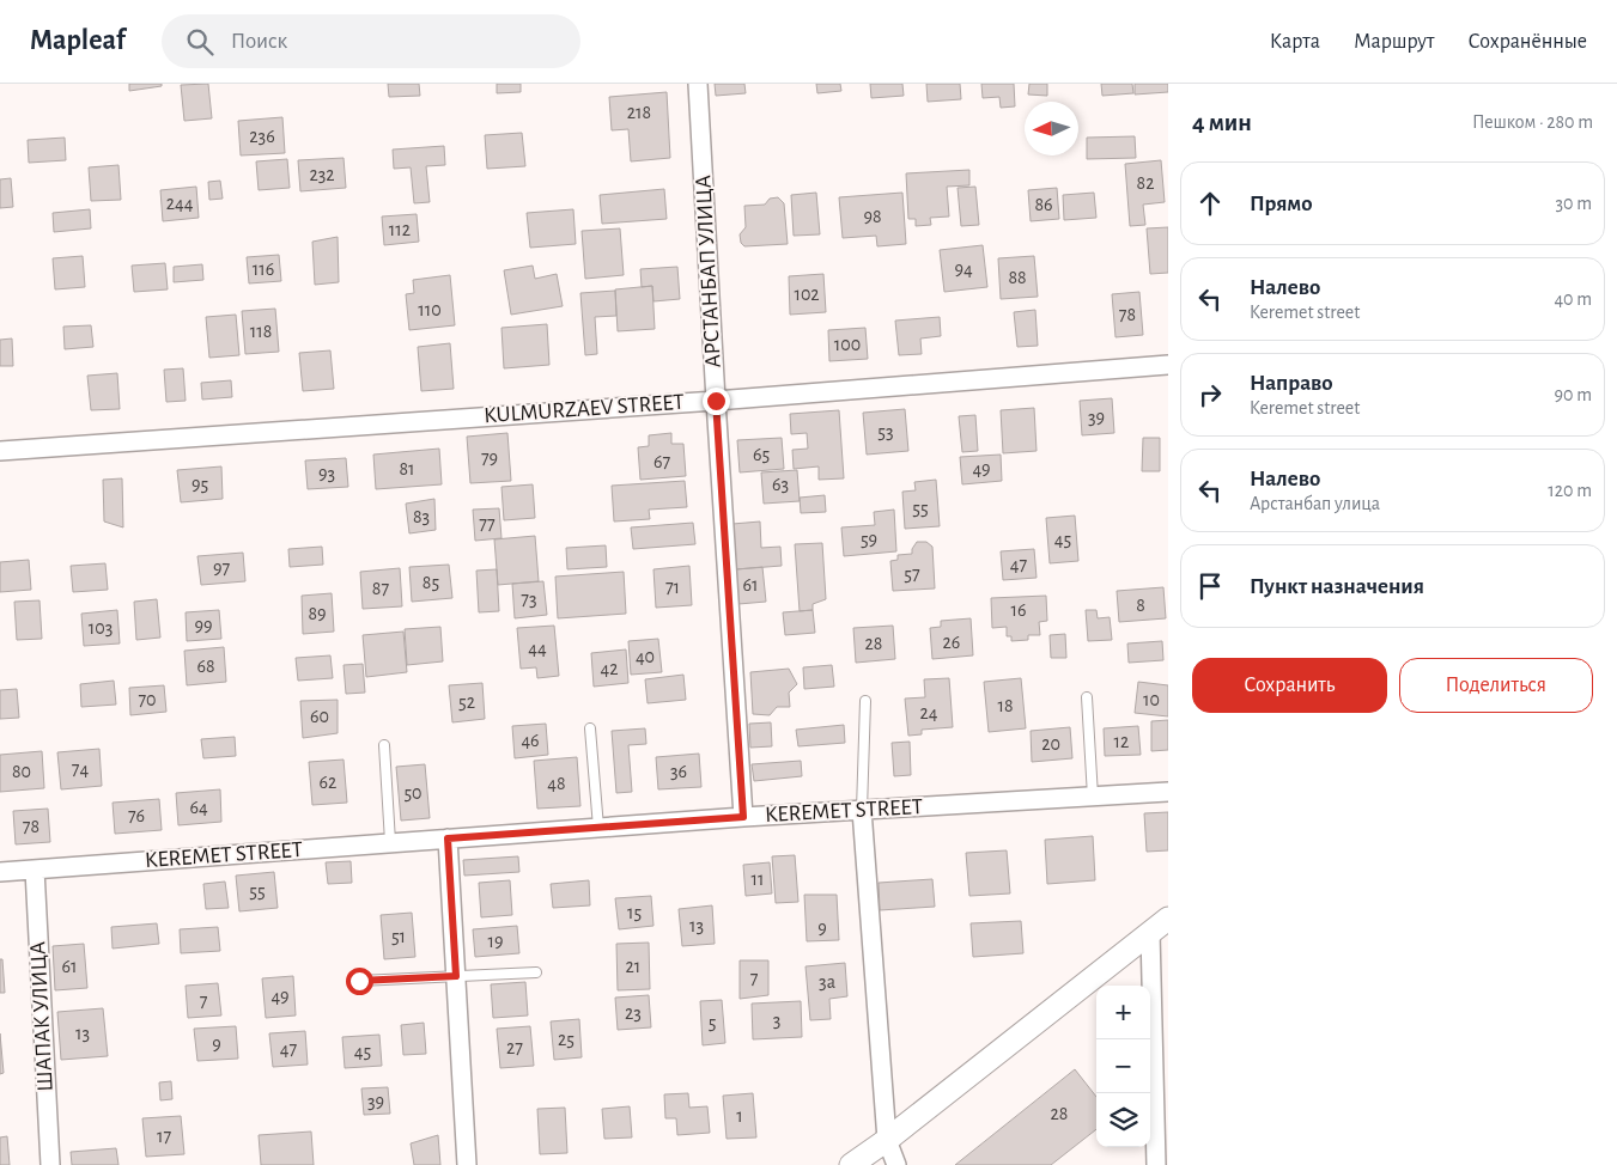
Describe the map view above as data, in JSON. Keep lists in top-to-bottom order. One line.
{"streets":{"street":["АРСТАНБАП УЛИЦА","KULMURZAEV STREET","KEREMET STREET","ШАПАК УЛИЦА"]},"crossings":[["АРСТАНБАП УЛИЦА","KULMURZAEV STREET"],["АРСТАНБАП УЛИЦА","KEREMET STREET"],["KEREMET STREET","ШАПАК УЛИЦА"]],"house_numbers":["218","236","232","82","244","86","98","112","116","94","88","102","110","78","118","100","39","53","65","79","67","81","49","93","95","63","55","83","77","59","45","47","97","57","85","61","71","87","73","8","16","89","99","103","26","28","44","40","68","42","70","10","52","18","24","60","46","12","20","74","80","36","62","48","50","64","76","78","11","55","15","13","9","51","19","61","21","7","3а","49","7","23","3","5","13","25","9","27","47","45","39","28","1","17"],"north":"left","page":{"header":"Mapleaf","search":"Поиск","nav":["Карта","Маршрут","Сохранённые"],"heading":["4 мин","Пешком · 280 m"],"list":[["Прямо","30 m"],["Налево","Keremet street","40 m"],["Направо","Keremet street","90 m"],["Налево","Арстанбап улица","120 m"],"Пункт назначения"],"buttons":["Сохранить","Поделиться"],"map_buttons":["+","−"]}}
